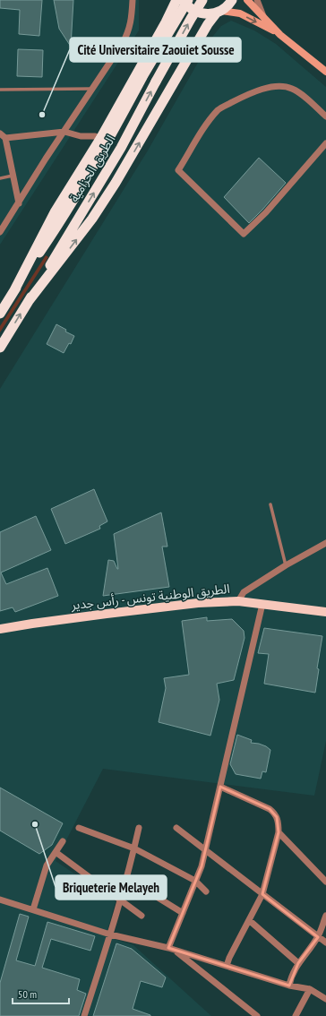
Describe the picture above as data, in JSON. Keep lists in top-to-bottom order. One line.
{"streets":{"highway":["الطريق الحزامية"],"main road":["الطريق الوطنية تونس - رأس جدير"]},"places":["Cité Universitaire Zaouiet Sousse","Briqueterie Melayeh"],"scale_bar":"50 m"}
